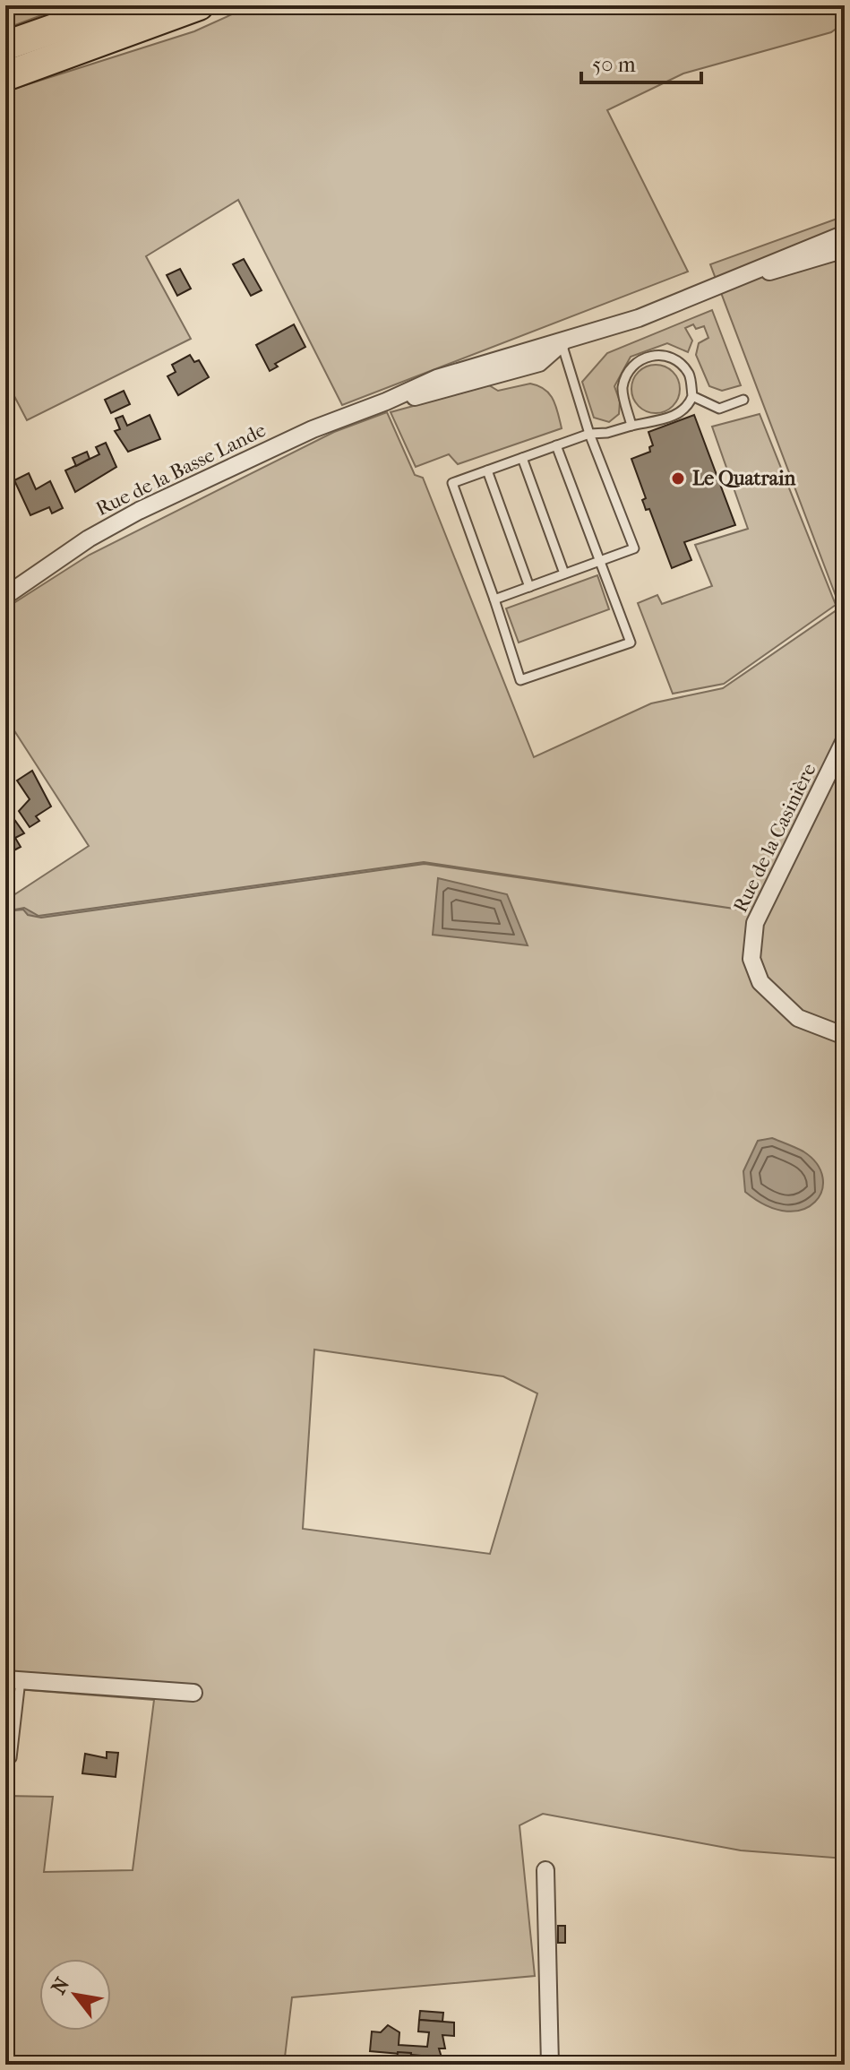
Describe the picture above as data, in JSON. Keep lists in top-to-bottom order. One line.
{"streets":{"street":["Rue de la Basse Lande","Rue de la Casinière"]},"places":["Le Quatrain"],"scale_bar":"50 m","north":"top left"}
